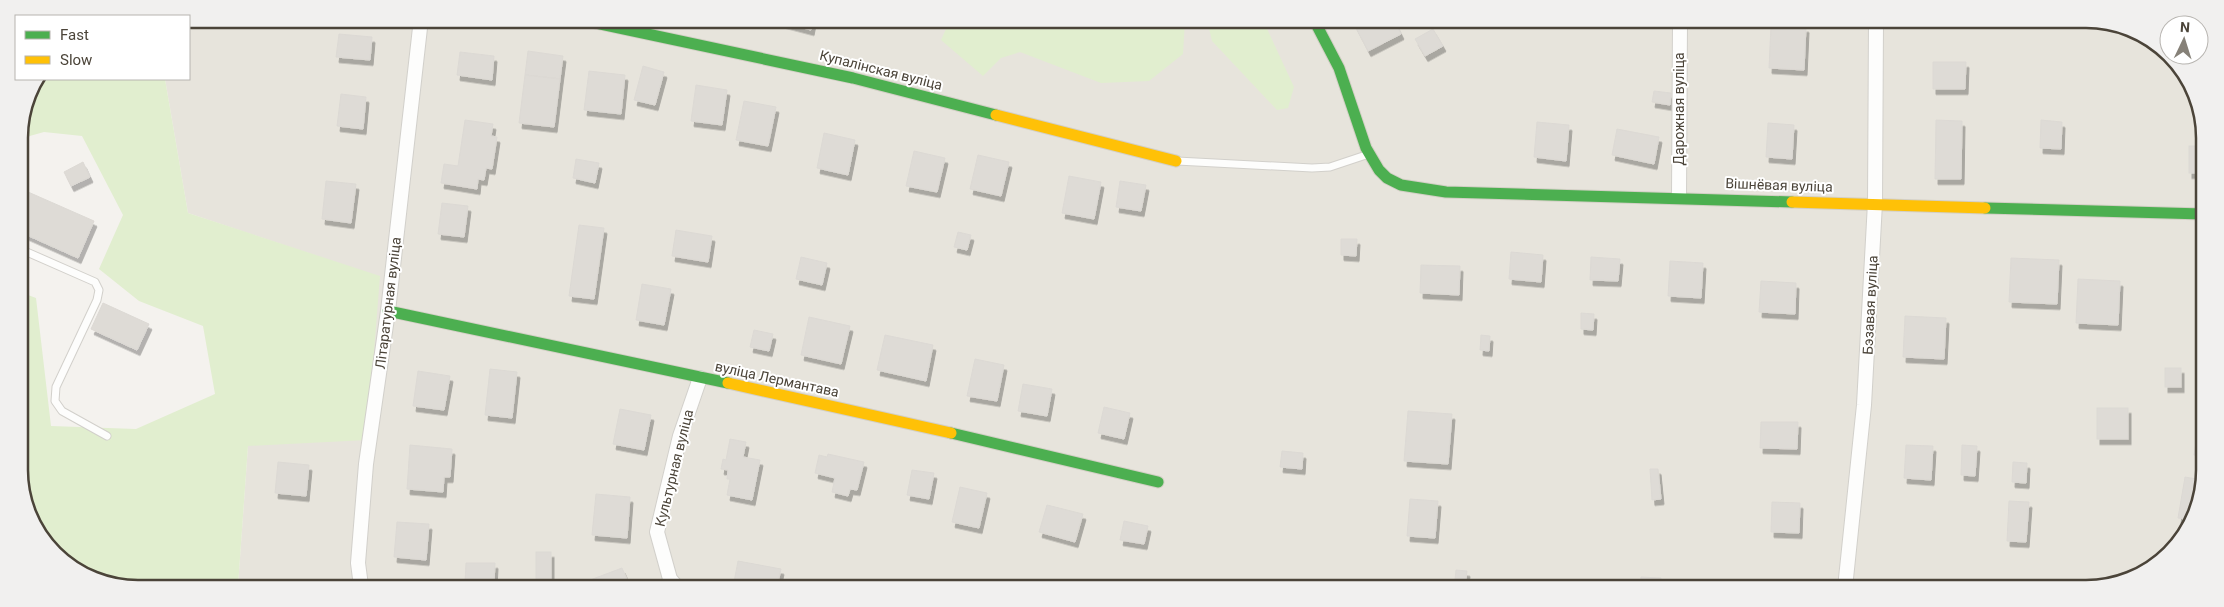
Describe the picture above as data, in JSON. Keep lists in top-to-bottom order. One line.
{"streets":{"street":["Купалінская вуліца","Дарожная вуліца","Вішнёвая вуліца","Літаратурная вуліца","Бэзавая вуліца","вуліца Лермантава","Культурная вуліца"]},"crossings":[["Дарожная вуліца","Вішнёвая вуліца"],["Вішнёвая вуліца","Бэзавая вуліца"],["Літаратурная вуліца","вуліца Лермантава"],["вуліца Лермантава","Культурная вуліца"]],"legend":["Fast","Slow"],"north":"top"}
